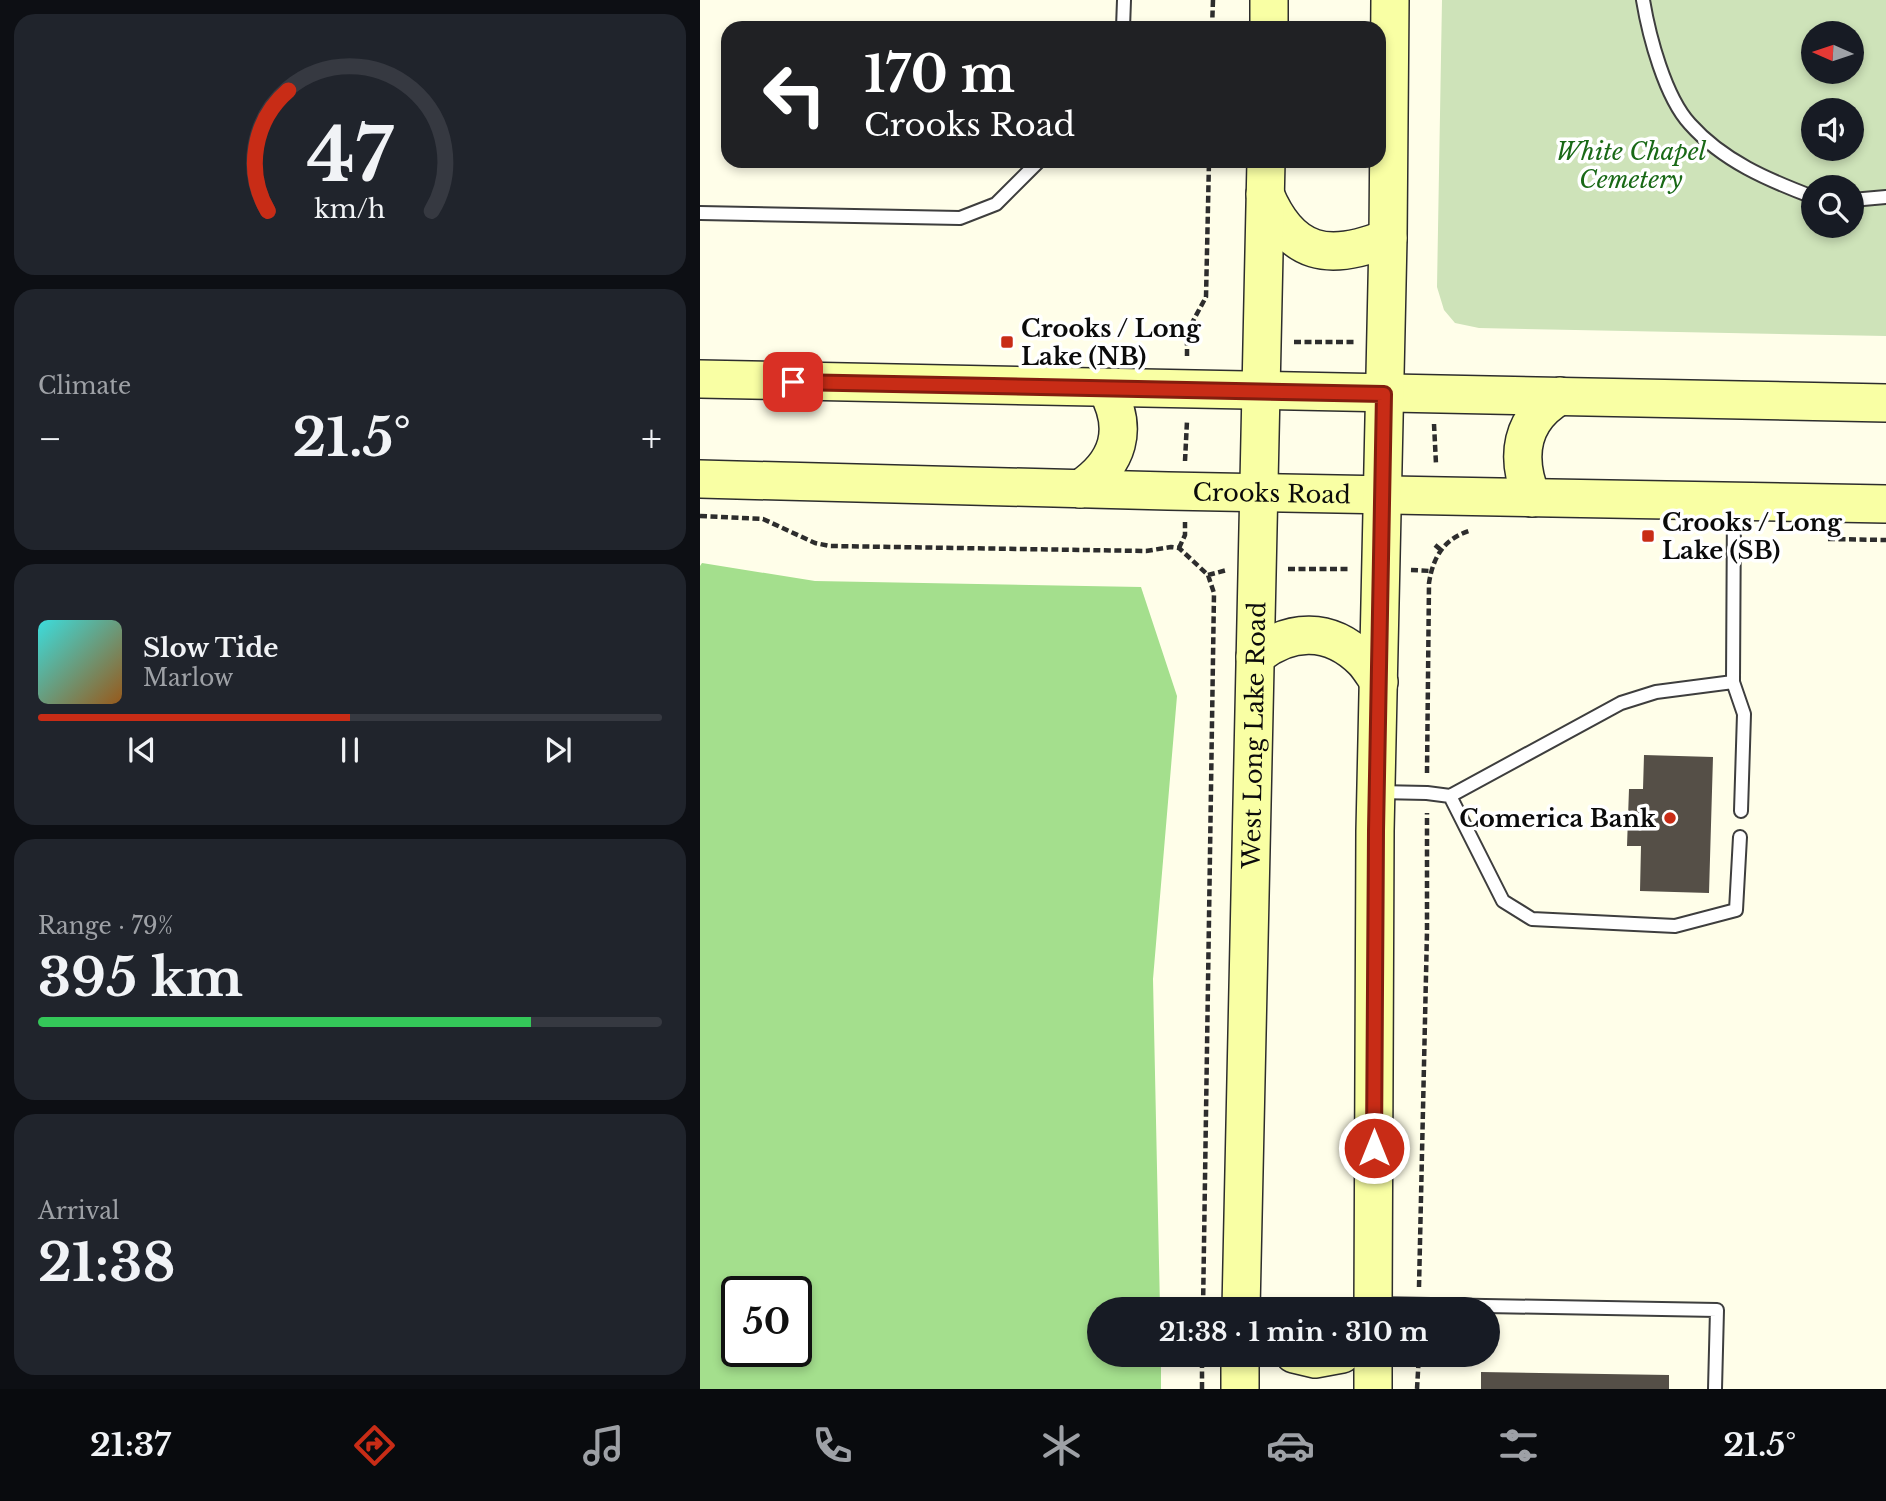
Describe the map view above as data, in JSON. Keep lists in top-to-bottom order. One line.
{"streets":{"main road":["Crooks Road","West Long Lake Road"]},"crossings":[["Crooks Road","West Long Lake Road"]],"parks":["White Chapel Cemetery"],"places":{"transit":["Crooks / Long Lake (NB)","Crooks / Long Lake (SB)"],"other":["Comerica Bank"]},"north":"left","page":{"turn":["170 m","Crooks Road"],"tile":["Climate",["Range · 79%","395 km"],["Arrival","21:38"]],"heat":["−","21.5°","+"],"song":["Slow Tide","Marlow"],"limit":"50","trip":"21:38 · 1 min · 310 m","tabs":["21:37","21.5°"],"gauge":["47","km/h"]}}
